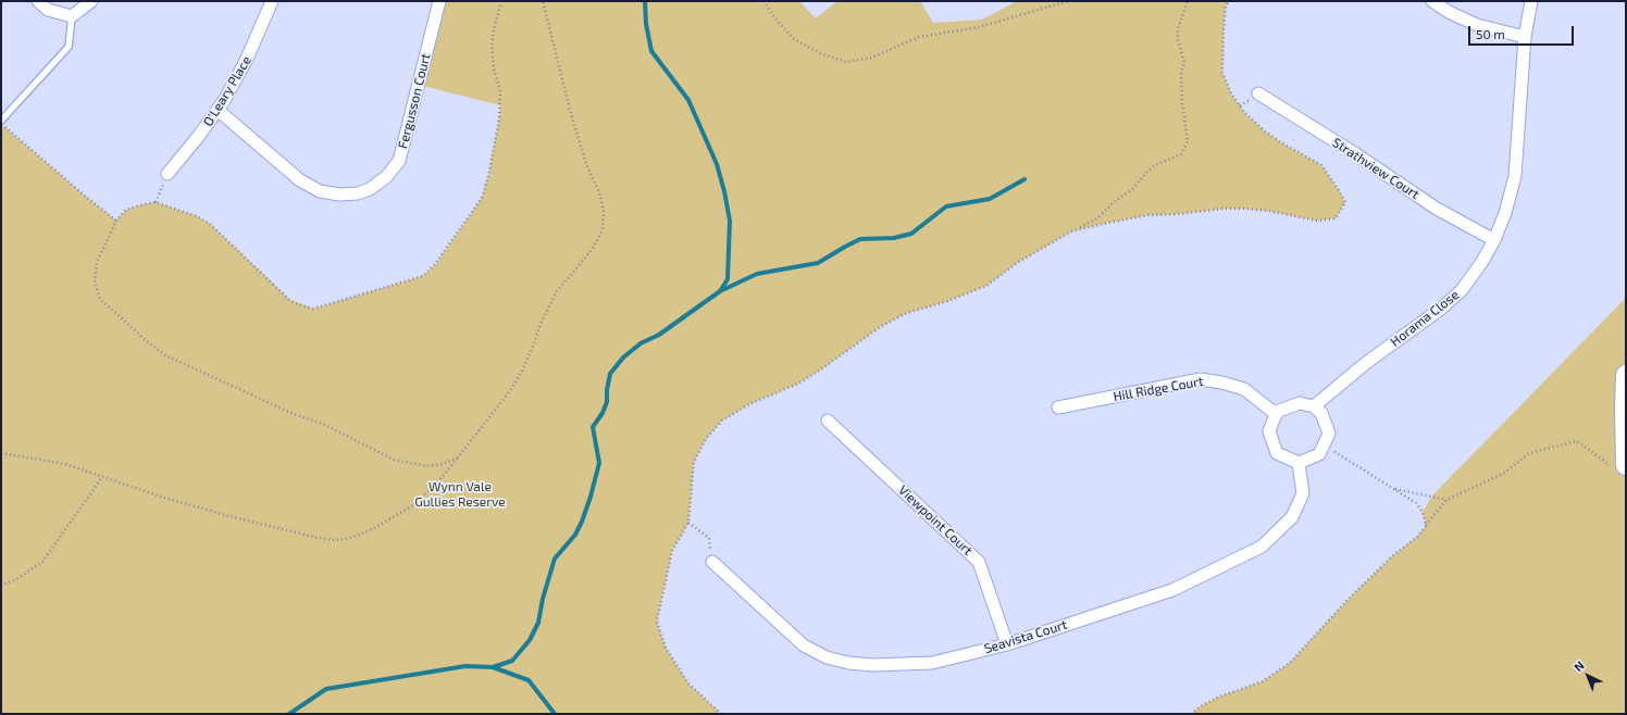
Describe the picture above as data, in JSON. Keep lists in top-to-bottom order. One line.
{"streets":{"street":["O'Leary Place","Fergusson Court","Strathview Court","Horama Close","Hill Ridge Court","Viewpoint Court","Seavista Court"]},"crossings":[["O'Leary Place","Fergusson Court"],["Strathview Court","Horama Close"],["Horama Close","Hill Ridge Court"],["Horama Close","Seavista Court"],["Hill Ridge Court","Seavista Court"],["Viewpoint Court","Seavista Court"]],"parks":["Wynn Vale Gullies Reserve"],"scale_bar":"50 m","north":"top left"}
